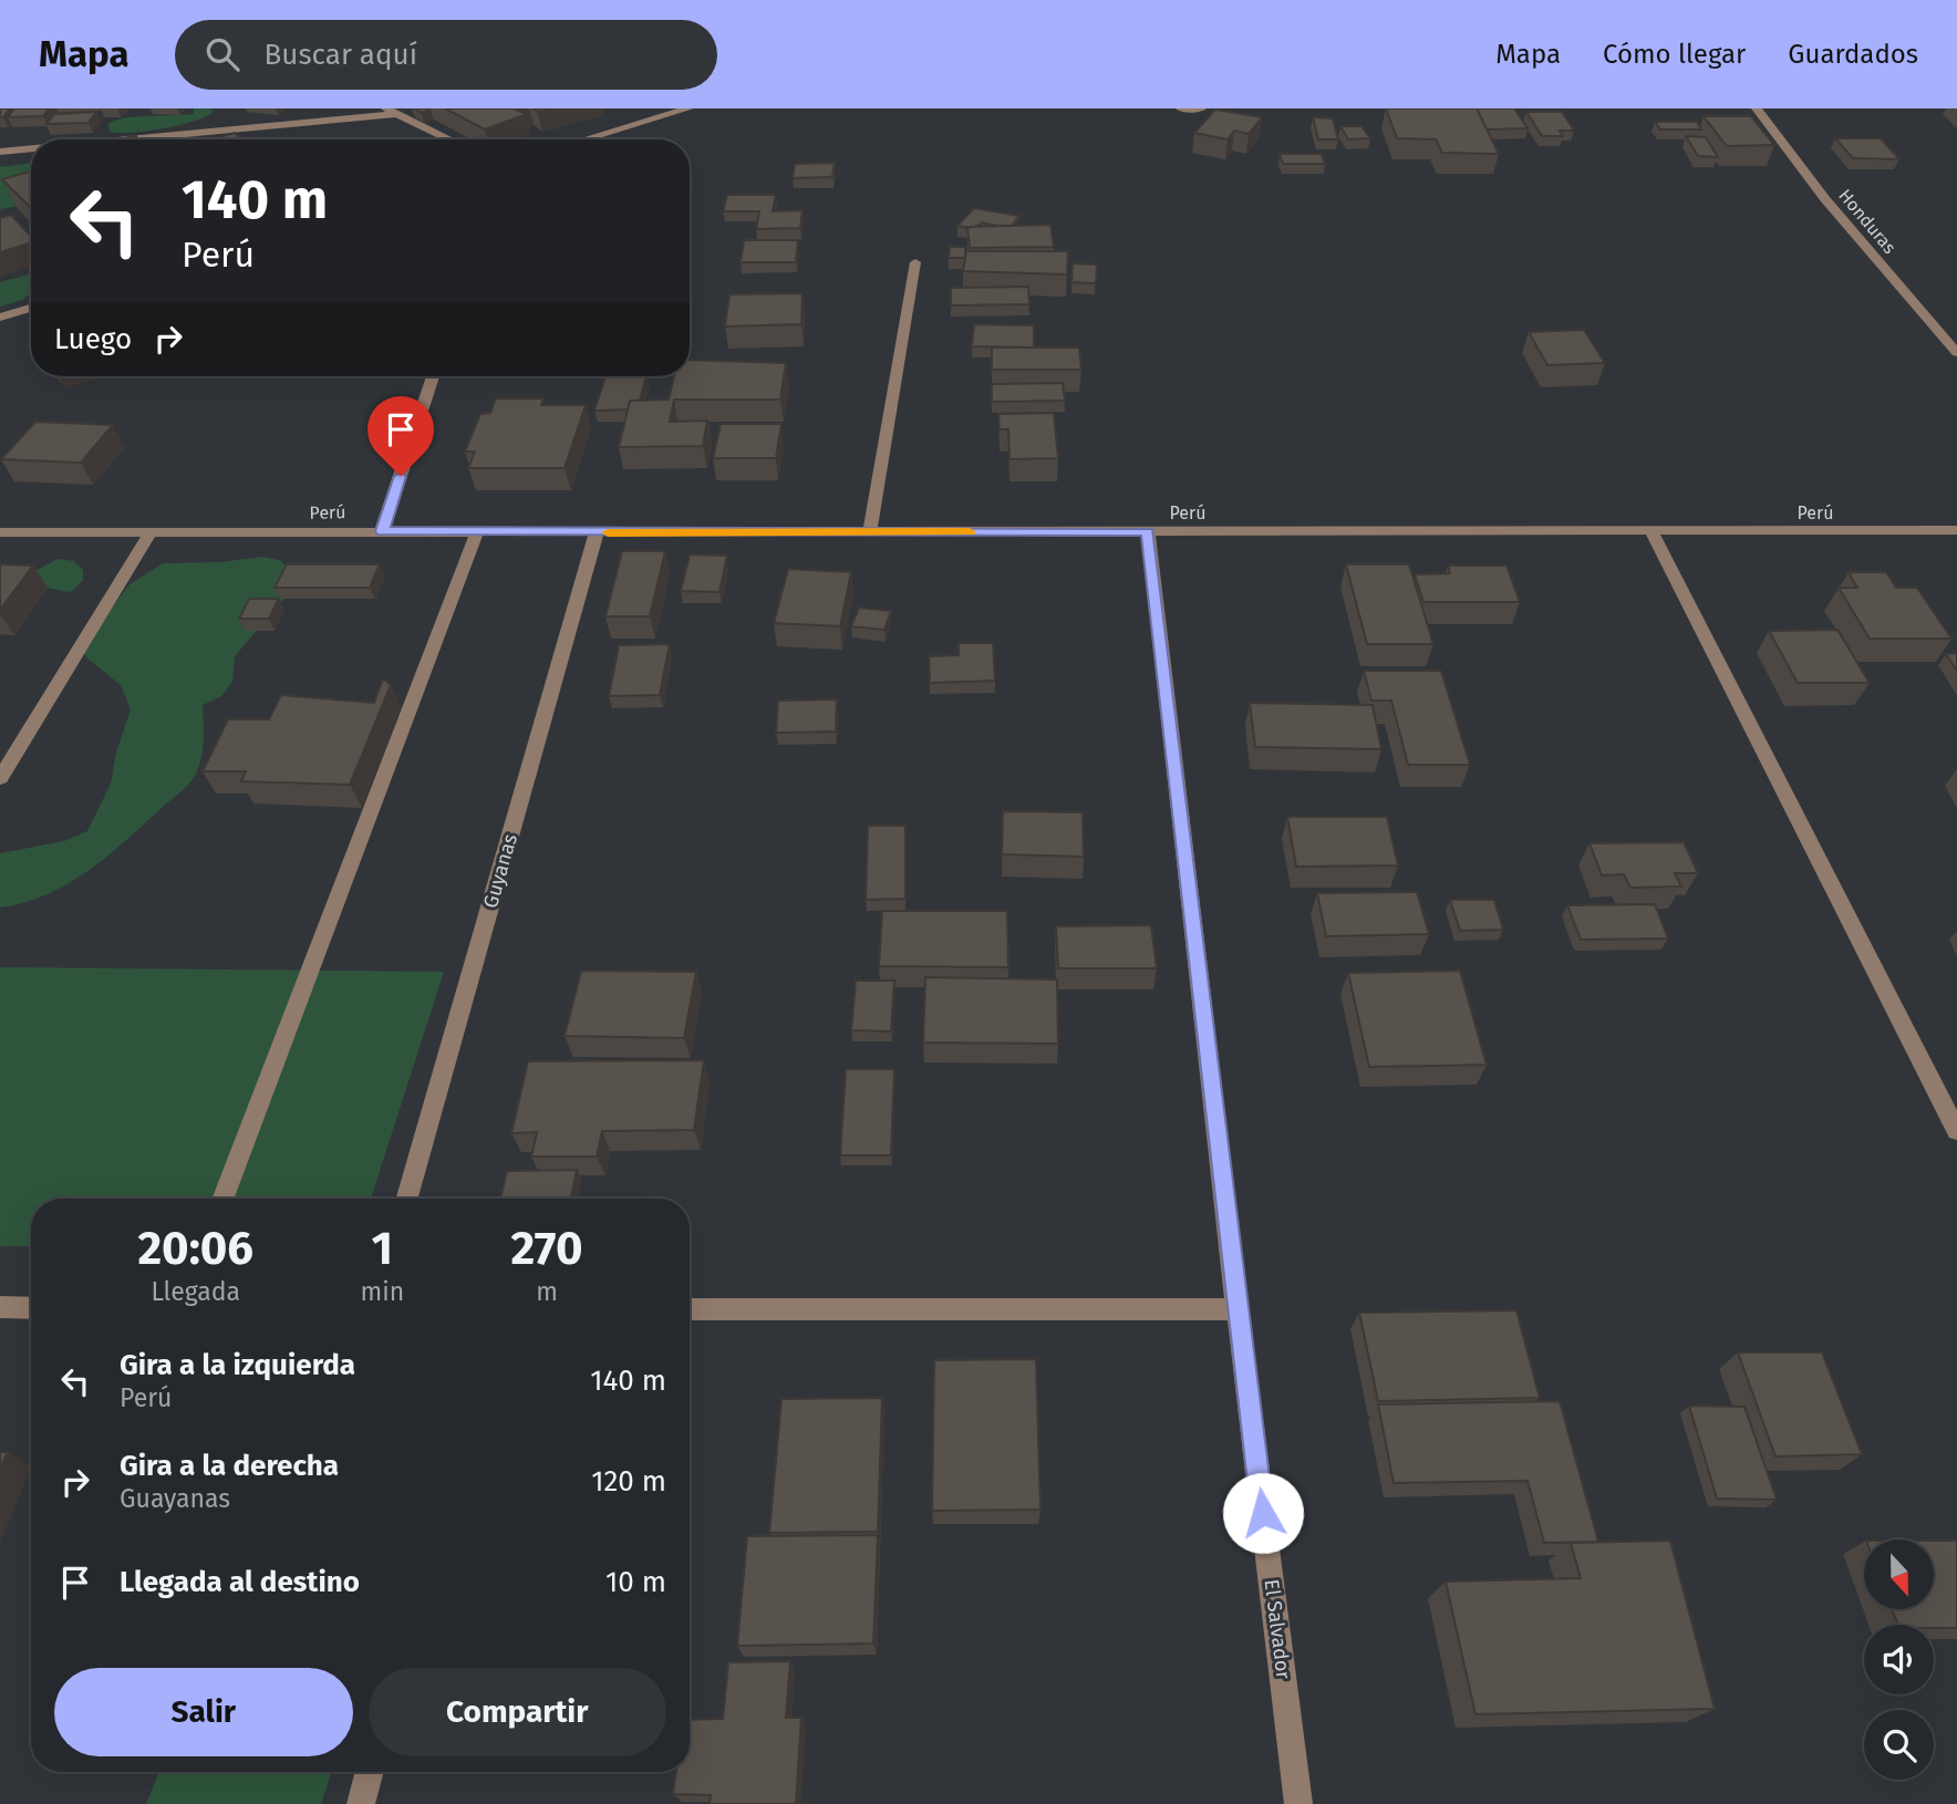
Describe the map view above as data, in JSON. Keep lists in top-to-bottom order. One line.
{"streets":{"street":["Honduras","Perú","Guyanas","El Salvador"]},"crossings":[["Perú","Guyanas"],["Perú","El Salvador"]],"north":"bottom","page":{"header":"Mapa","search":"Buscar aquí","nav":["Mapa","Cómo llegar","Guardados"],"turn":["140 m","Perú"],"then":"Luego","eta":["20:06","Llegada","1","min","270","m"],"list":[{"name":"Gira a la izquierda","note":"Perú","value":"140 m"},{"name":"Gira a la derecha","note":"Guayanas","value":"120 m"},{"name":"Llegada al destino","value":"10 m"}],"buttons":["Salir","Compartir"]}}
